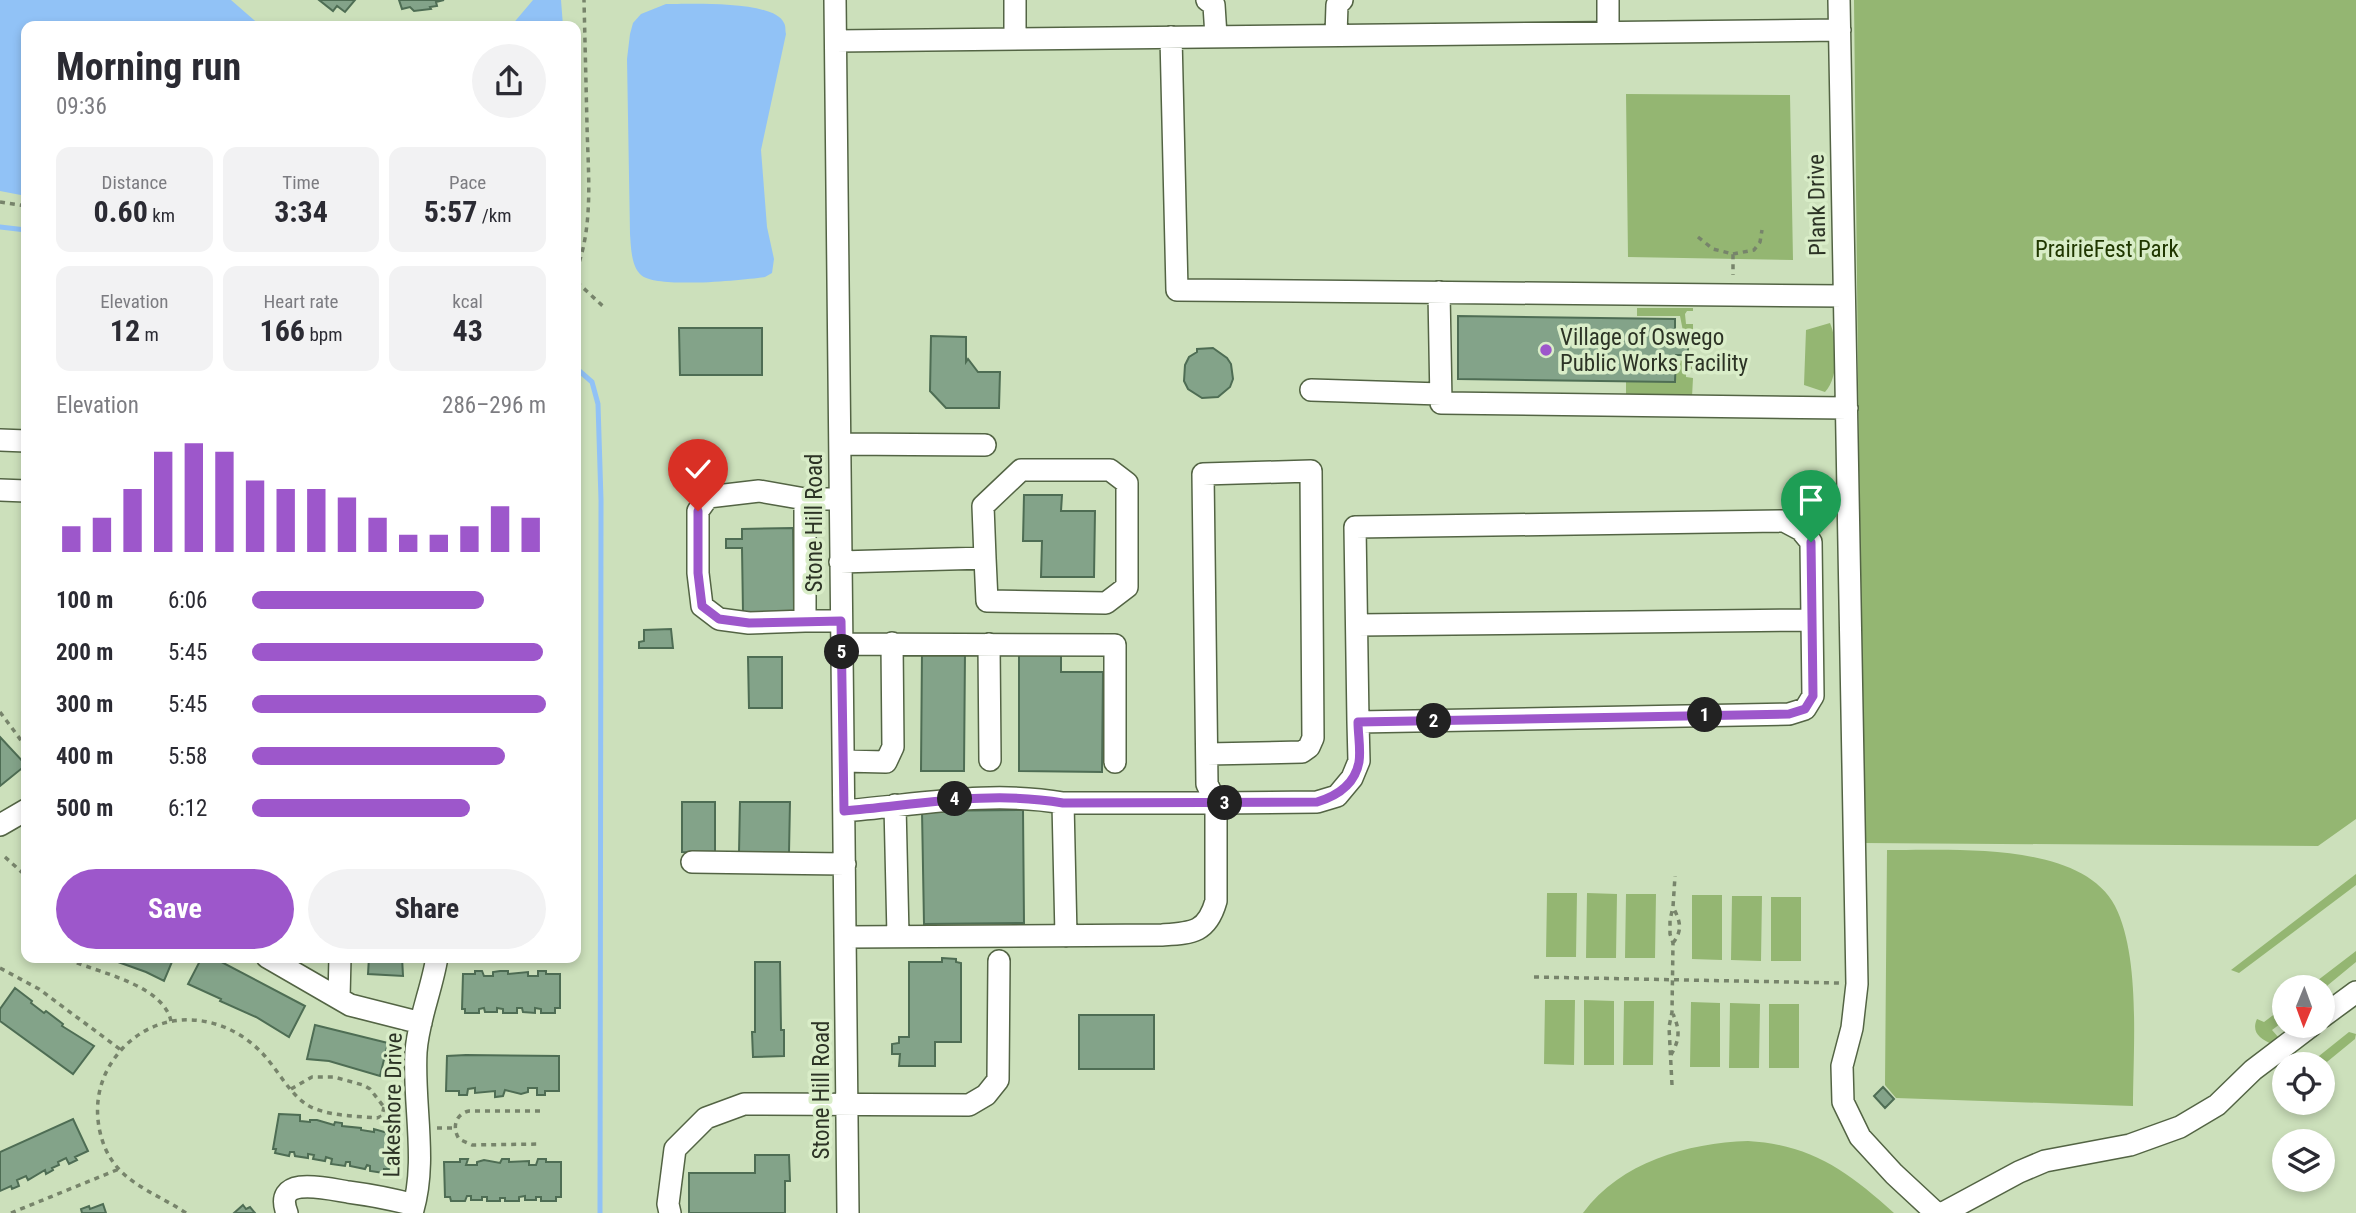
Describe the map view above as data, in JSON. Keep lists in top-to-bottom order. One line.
{"streets":{"street":["Plank Drive","Stone Hill Road","Lakeshore Drive"]},"parks":["PrairieFest Park"],"places":["Village of Oswego Public Works Facility"],"north":"bottom","page":{"heading":["Morning run","09:36"],"stats":[["Distance","0.60 km"],["Time","3:34"],["Pace","5:57 /km"],["Elevation","12 m"],["Heart rate","166 bpm"],["kcal","43"]],"chart":["Elevation","286–296 m"],"list":[{"name":"100 m","note":"6:06"},{"name":"200 m","note":"5:45"},{"name":"300 m","note":"5:45"},{"name":"400 m","note":"5:58"},{"name":"500 m","note":"6:12"}],"pins":["5","1","2","4","3"],"buttons":["Save","Share"]}}
